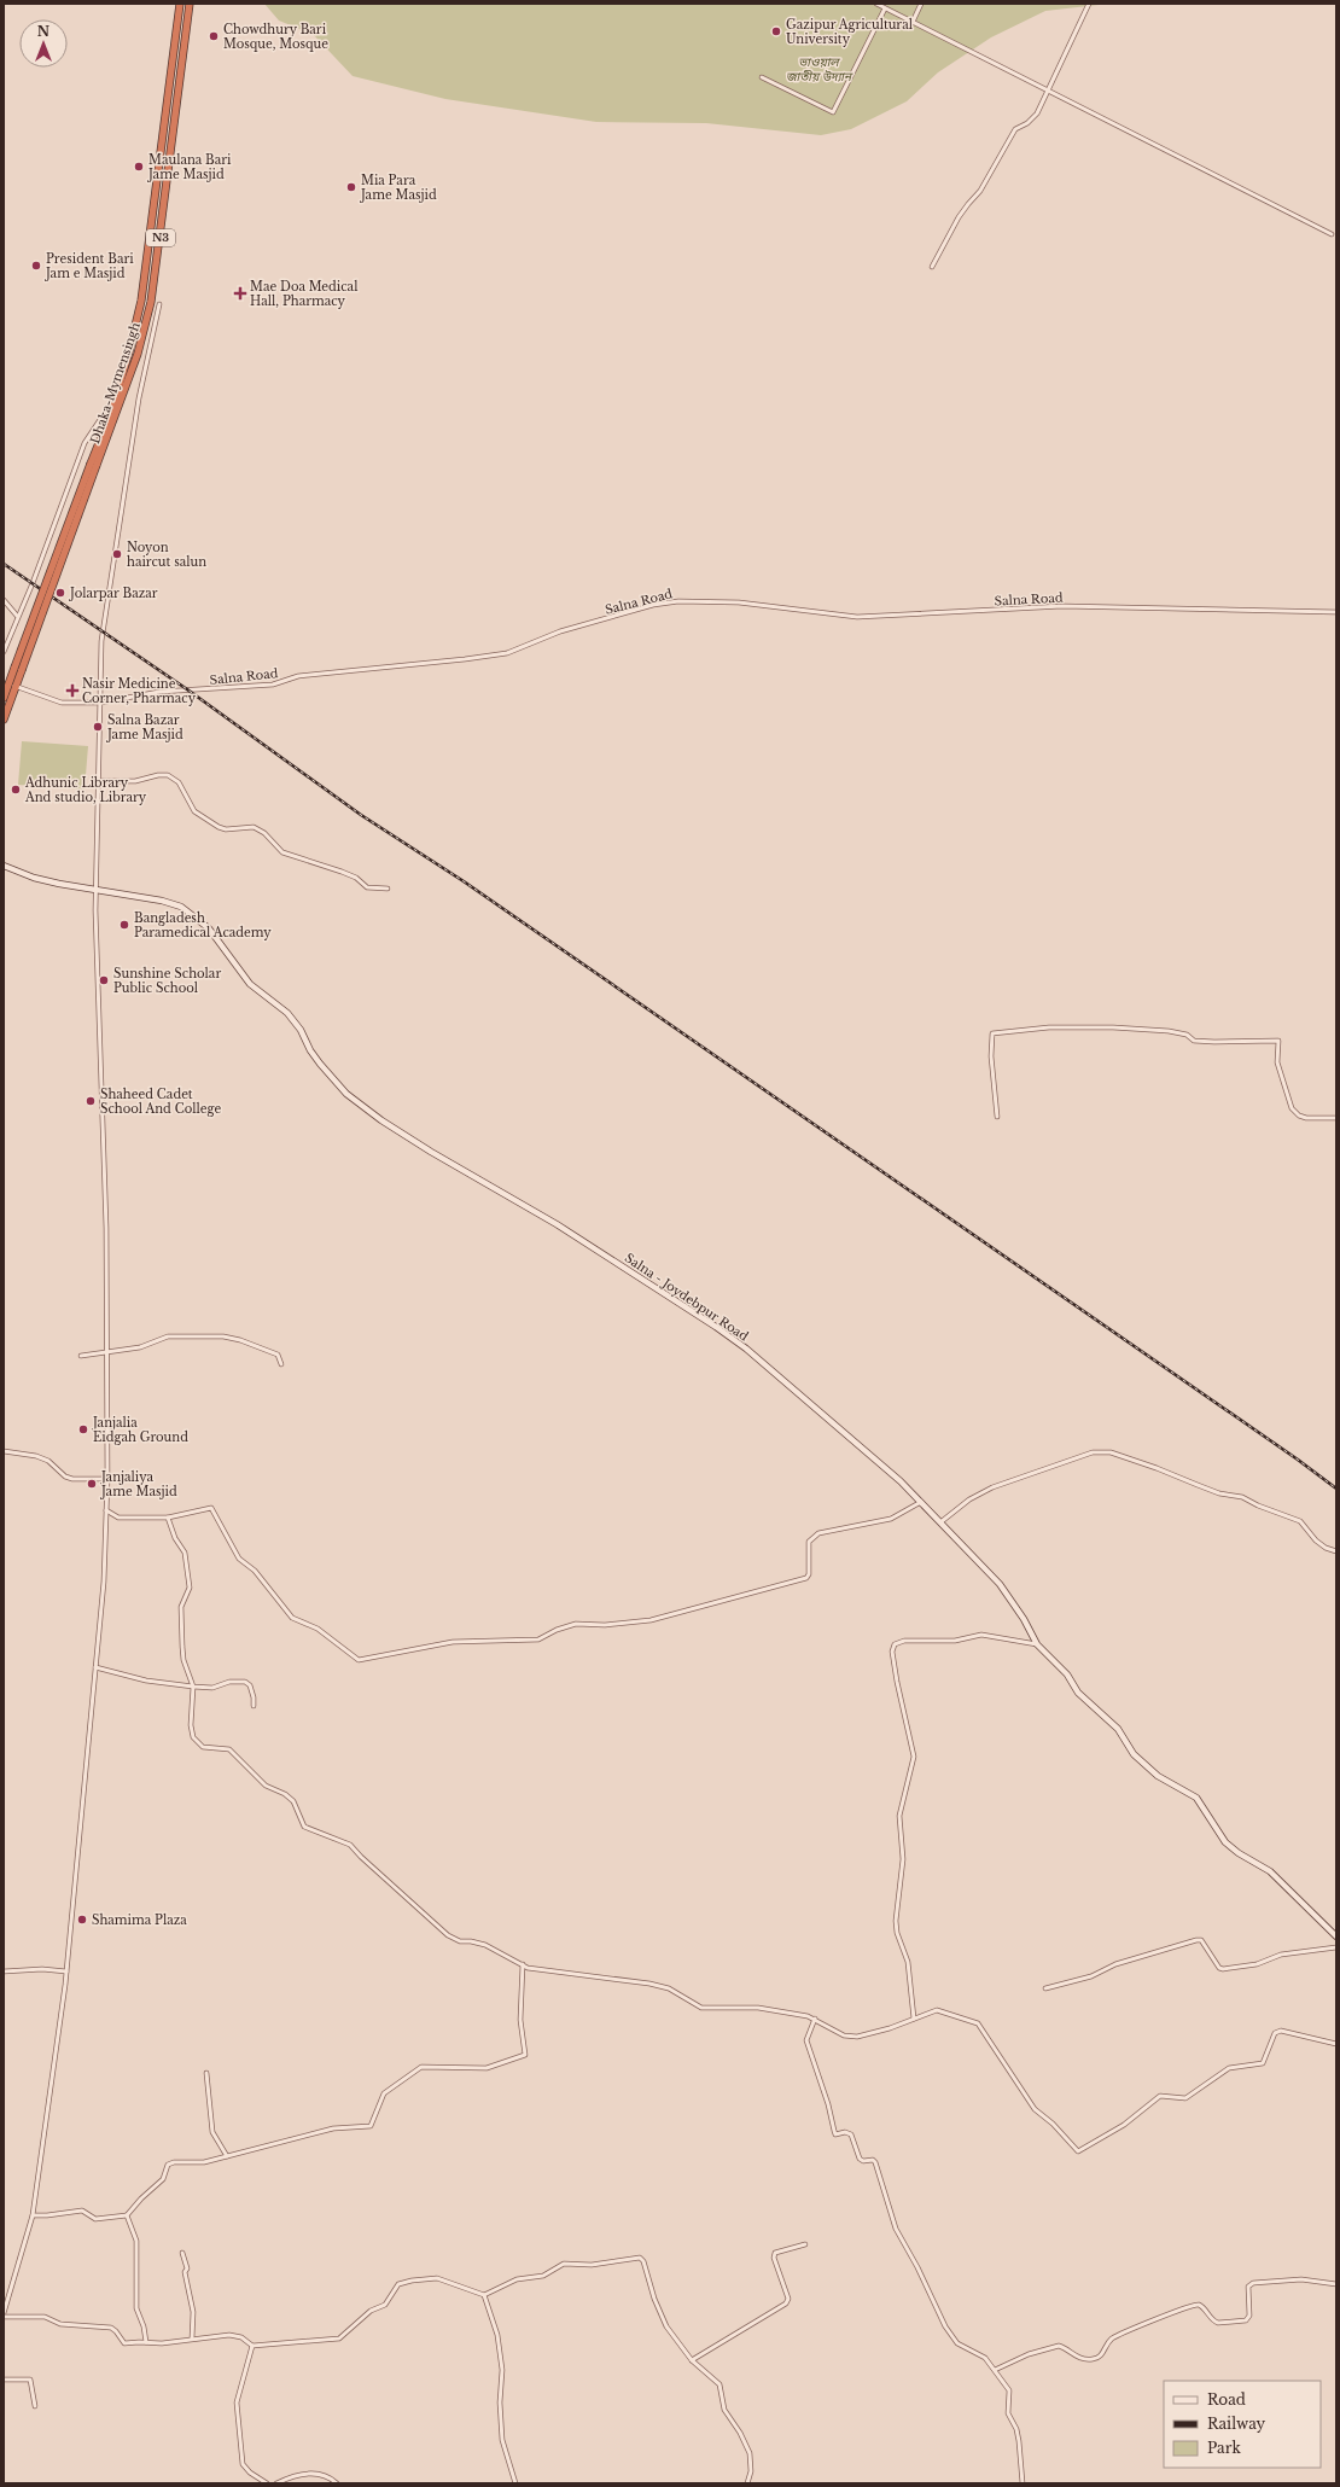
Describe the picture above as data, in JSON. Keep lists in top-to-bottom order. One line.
{"streets":{"highway":["N3","Dhaka-Mymensingh"],"main road":["Salna - Joydebpur Road"],"street":["Salna Road"]},"crossings":[["N3","Dhaka-Mymensingh"],["N3","Salna Road"]],"parks":["ভাওয়াল জাতীয় উদ্যান"],"places":{"other":["Gazipur Agricultural University","Chowdhury Bari Mosque, Mosque","Maulana Bari Jame Masjid","Mia Para Jame Masjid","President Bari Jam e Masjid","Noyon haircut salun","Jolarpar Bazar","Salna Bazar Jame Masjid","Adhunic Library And studio, Library","Bangladesh Paramedical Academy","Sunshine Scholar Public School","Shaheed Cadet School And College","Janjalia Eidgah Ground","Janjaliya Jame Masjid","Shamima Plaza"],"health":["Mae Doa Medical Hall, Pharmacy","Nasir Medicine Corner, Pharmacy"]},"legend":["Road","Railway","Park"],"north":"top"}
